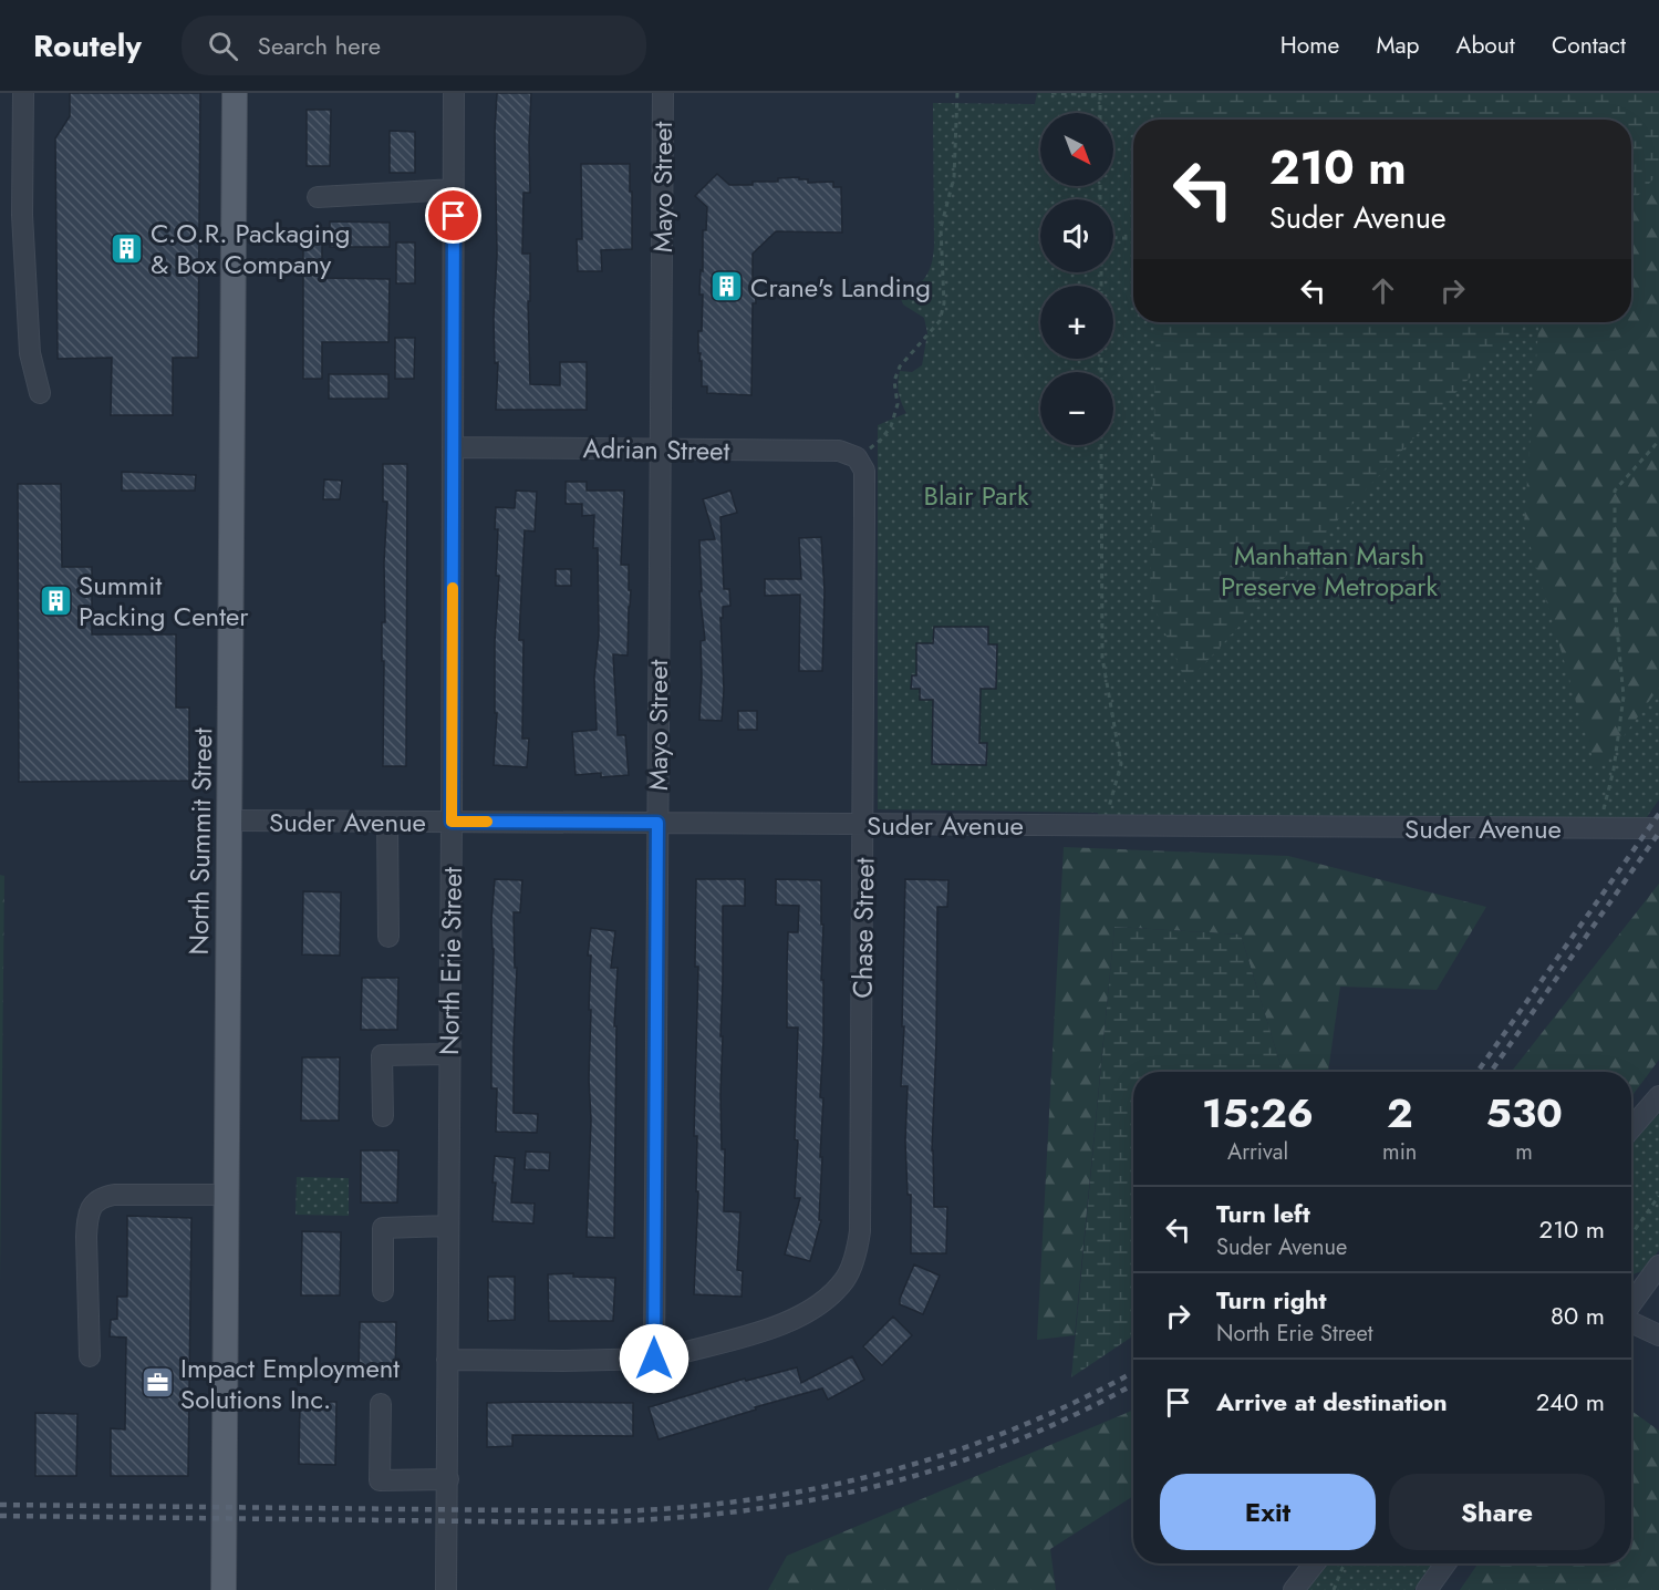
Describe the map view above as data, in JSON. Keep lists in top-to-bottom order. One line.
{"streets":{"main road":["North Summit Street"],"street":["Mayo Street","Adrian Street","Suder Avenue","Chase Street","North Erie Street"]},"crossings":[["Mayo Street","Adrian Street"],["Mayo Street","Suder Avenue"],["Mayo Street","Chase Street"],["Adrian Street","Chase Street"],["Adrian Street","North Erie Street"],["Suder Avenue","North Summit Street"],["Suder Avenue","Chase Street"],["Suder Avenue","North Erie Street"]],"parks":["Blair Park","Manhattan Marsh Preserve Metropark"],"places":{"building":["C.O.R. Packaging & Box Company","Crane's Landing","Summit Packing Center"],"office":["Impact Employment Solutions Inc."]},"north":"bottom right","page":{"header":"Routely","search":"Search here","nav":["Home","Map","About","Contact"],"map_buttons":["+","−"],"turn":["210 m","Suder Avenue"],"eta":["15:26","Arrival","2","min","530","m"],"list":[{"name":"Turn left","note":"Suder Avenue","value":"210 m"},{"name":"Turn right","note":"North Erie Street","value":"80 m"},{"name":"Arrive at destination","value":"240 m"}],"buttons":["Exit","Share"]}}
